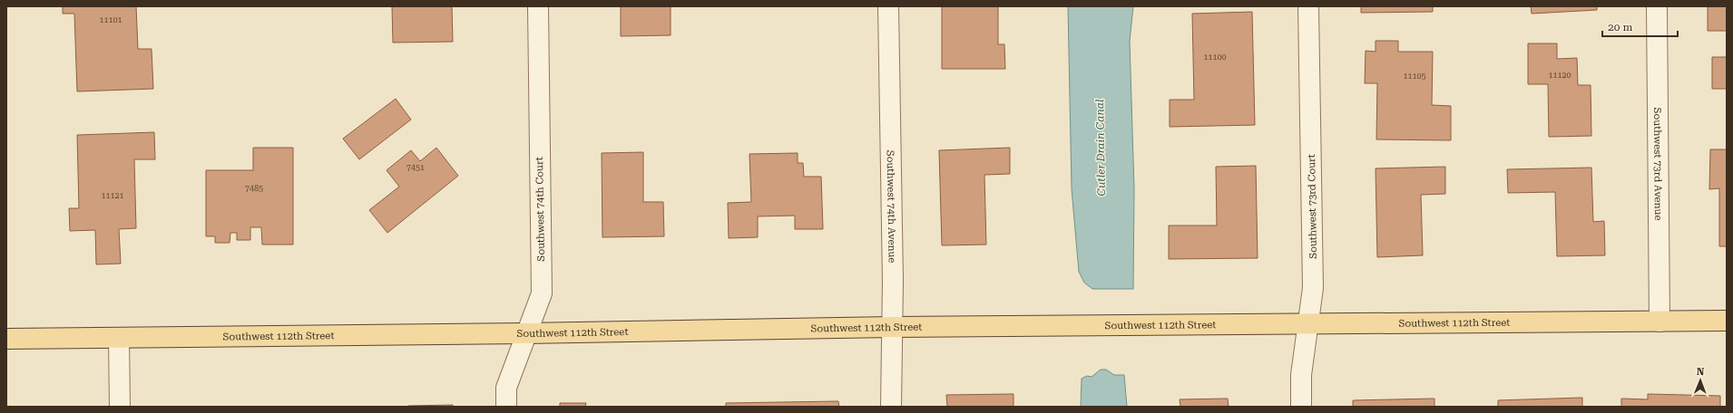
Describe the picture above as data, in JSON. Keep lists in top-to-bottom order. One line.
{"streets":{"main road":["Southwest 112th Street"],"street":["Southwest 73rd Avenue","Southwest 74th Avenue","Southwest 73rd Court","Southwest 74th Court"]},"crossings":[["Southwest 73rd Avenue","Southwest 112th Street"],["Southwest 74th Avenue","Southwest 112th Street"],["Southwest 73rd Court","Southwest 112th Street"],["Southwest 74th Court","Southwest 112th Street"]],"water":["Cutler Drain Canal"],"house_numbers":["11101","11100","11120","11105","7451","7485","11121"],"scale_bar":"20 m","north":"top"}
